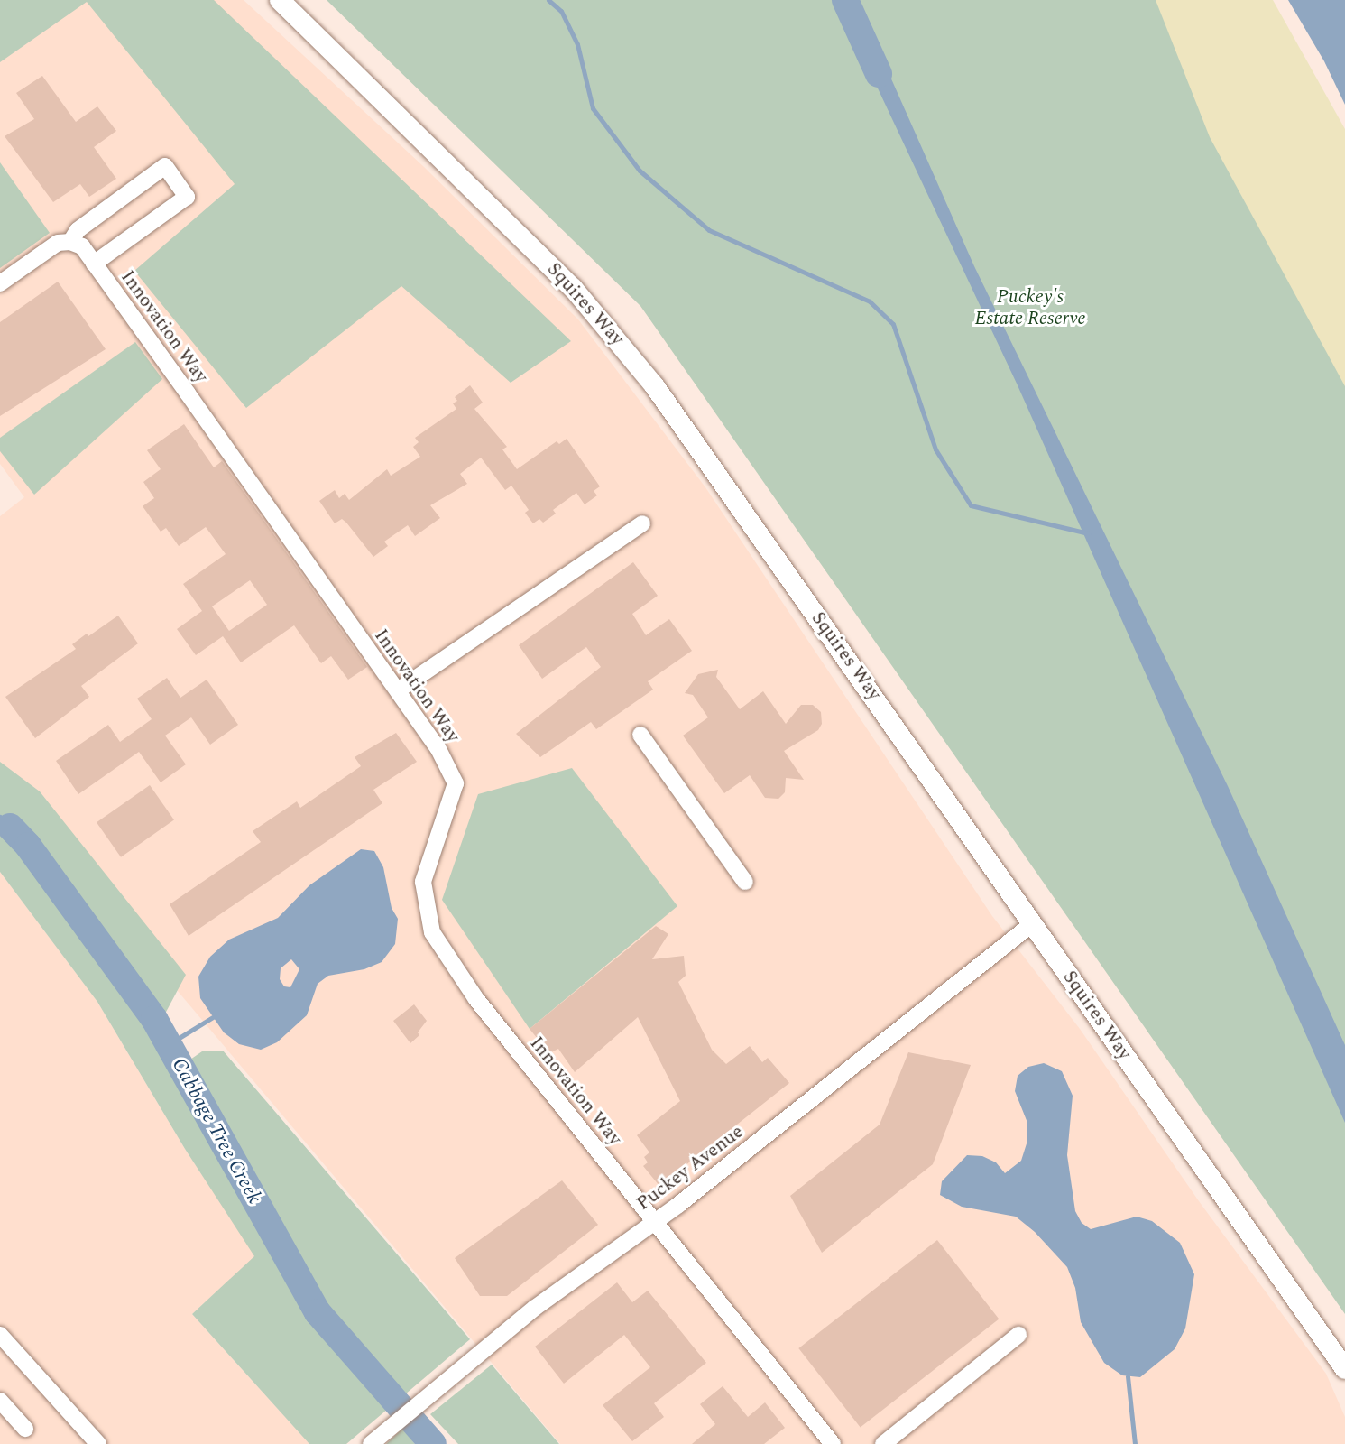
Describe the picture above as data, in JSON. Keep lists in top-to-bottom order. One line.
{"streets":{"main road":["Squires Way"],"street":["Innovation Way","Puckey Avenue"]},"crossings":[["Squires Way","Puckey Avenue"],["Innovation Way","Puckey Avenue"]],"water":["Cabbage Tree Creek"],"parks":["Puckey's Estate Reserve"]}
